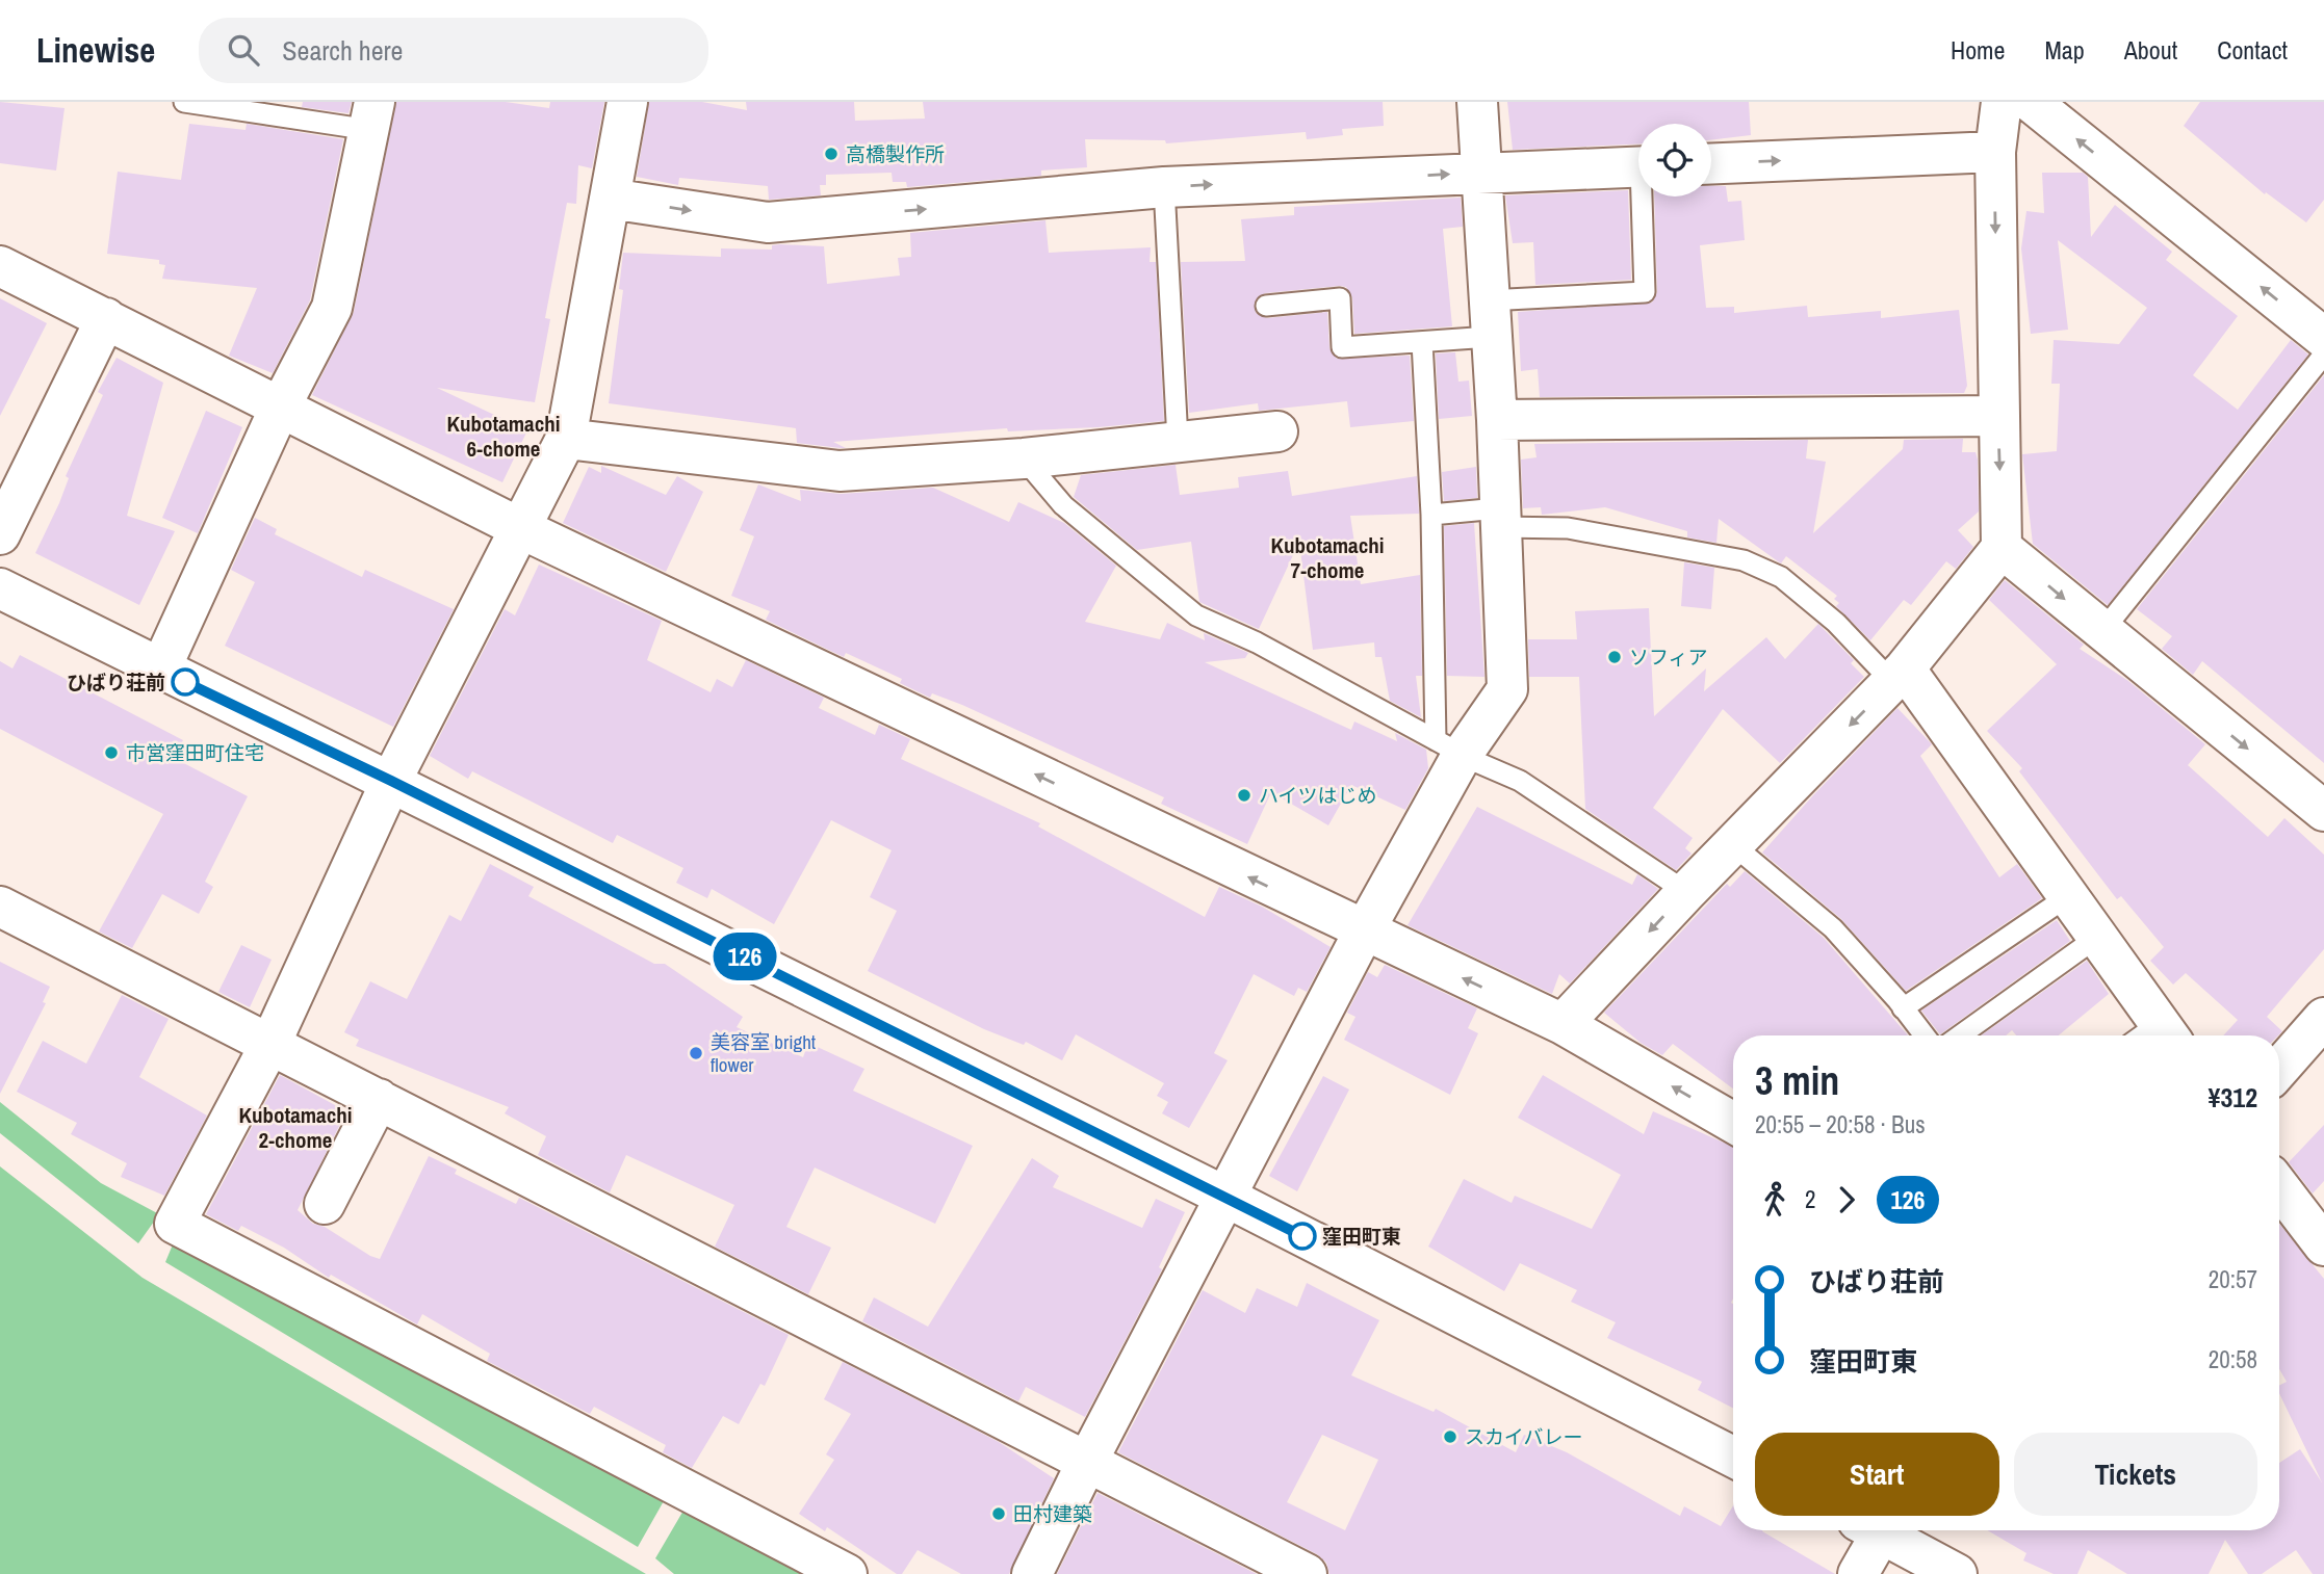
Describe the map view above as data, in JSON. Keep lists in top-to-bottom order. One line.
{"districts":["Kubotamachi 6-chome","Kubotamachi 7-chome","Kubotamachi 2-chome"],"places":["高橋製作所","ソフィア","ひばり荘前","市営窪田町住宅","ハイツはじめ","美容室 bright flower","窪田町東","スカイバレー","田村建築"],"lines":["bus line 126"],"page":{"header":"Linewise","search":"Search here","nav":["Home","Map","About","Contact"],"on_map":"126","heading":["3 min","20:55 – 20:58 · Bus","¥312"],"legs":["2","126"],"list":[{"name":"ひばり荘前","value":"20:57"},{"name":"窪田町東","value":"20:58"}],"buttons":["Start","Tickets"]}}
